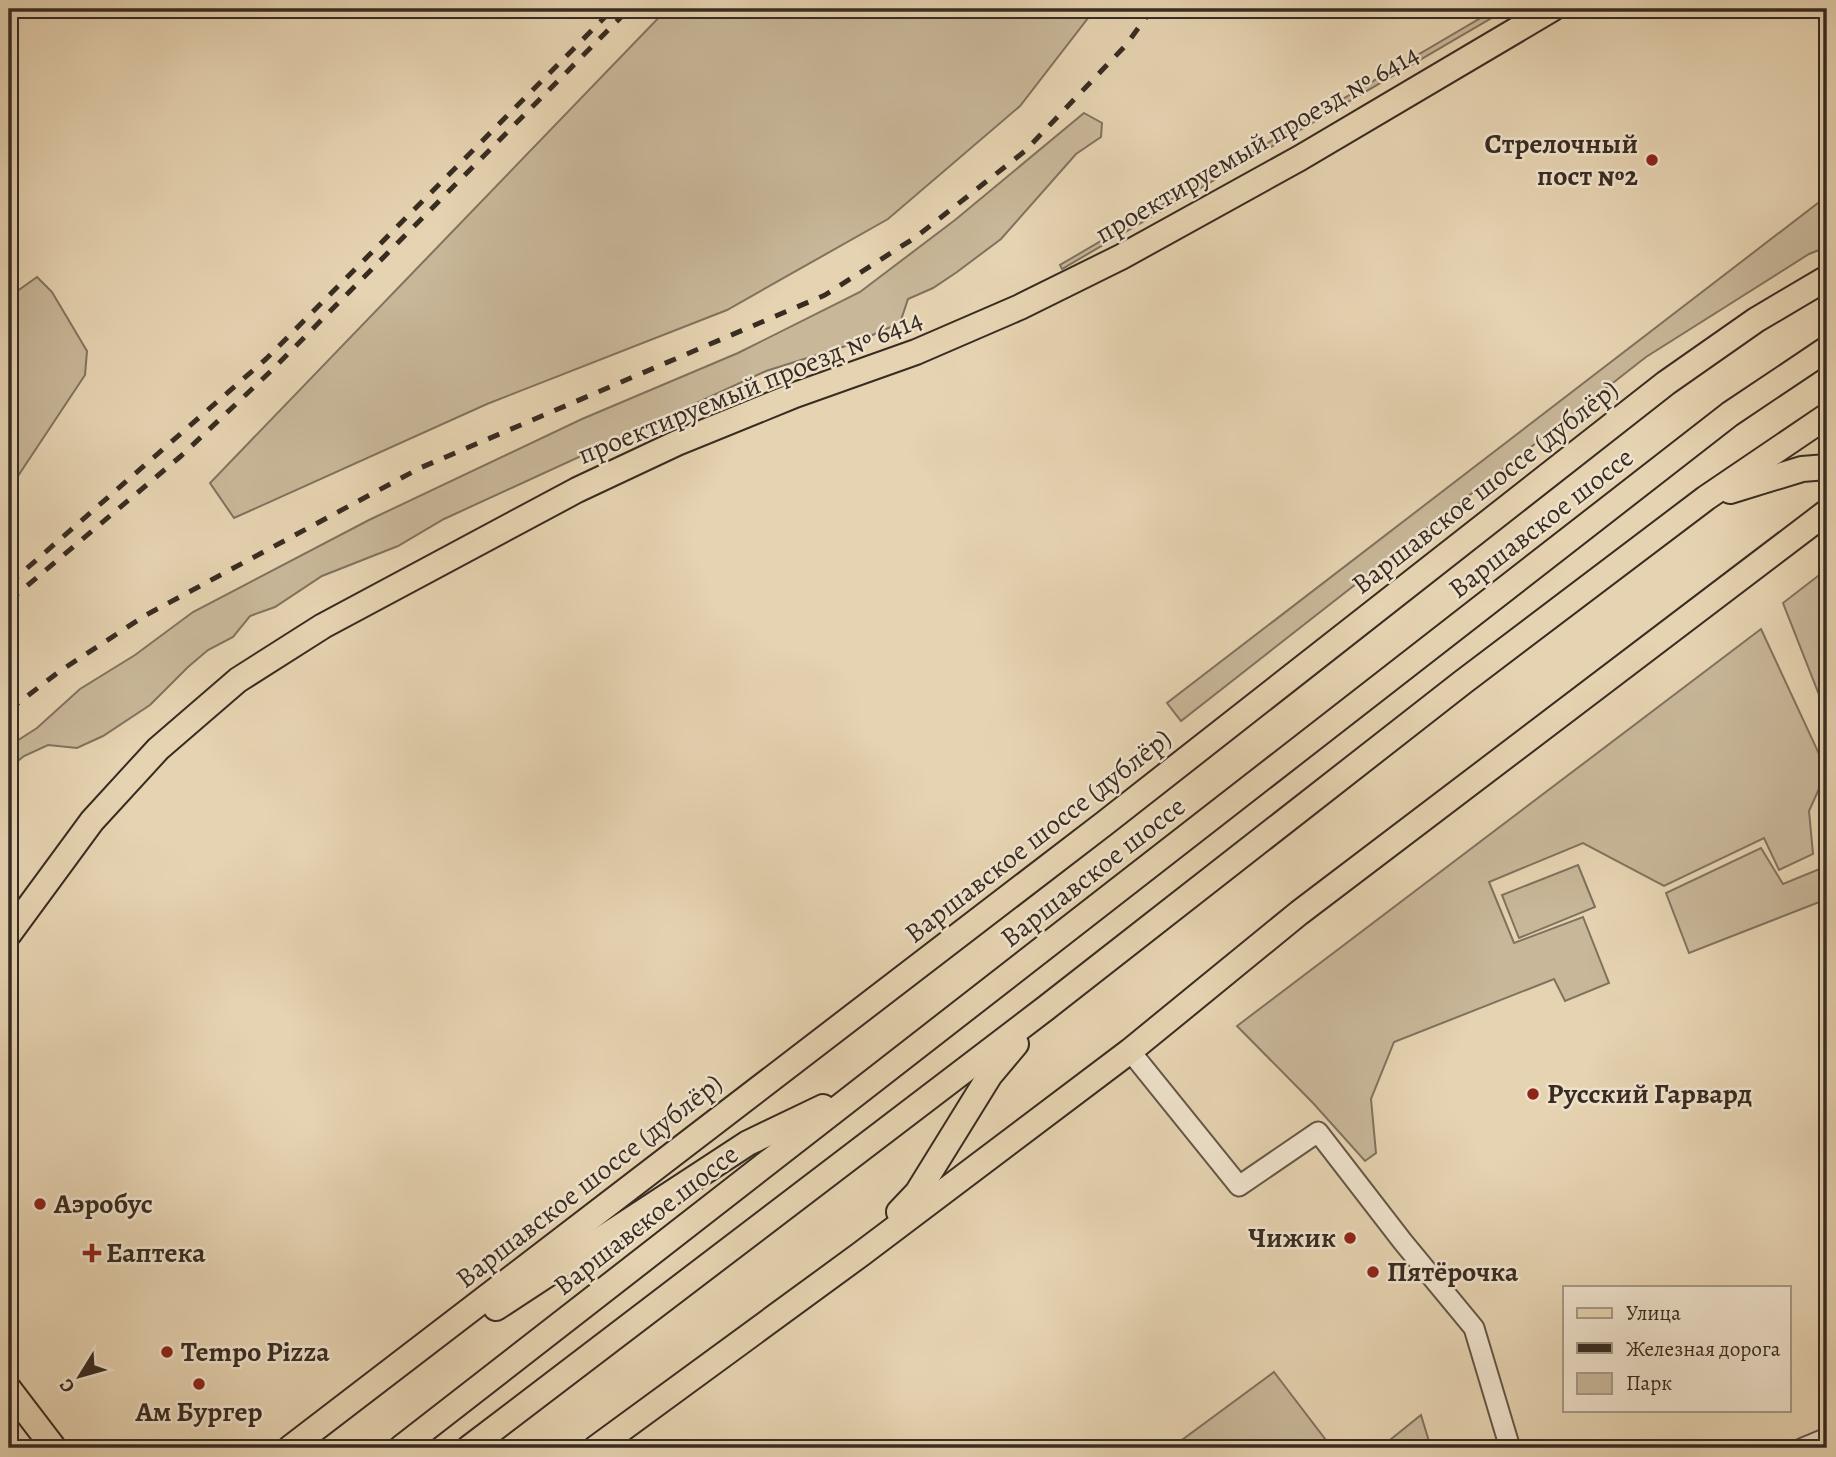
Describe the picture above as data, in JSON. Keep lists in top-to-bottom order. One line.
{"streets":{"main road":["проектируемый проезд № 6414","Варшавское шоссе (дублёр)","Варшавское шоссе"]},"places":{"other":["Стрелочный пост №2","Русский Гарвард","Аэробус","Чижик","Пятёрочка","Tempo Pizza","Ам Бургер"],"health":["Еаптека"]},"legend":["Улица","Железная дорога","Парк"],"north":"bottom left"}
